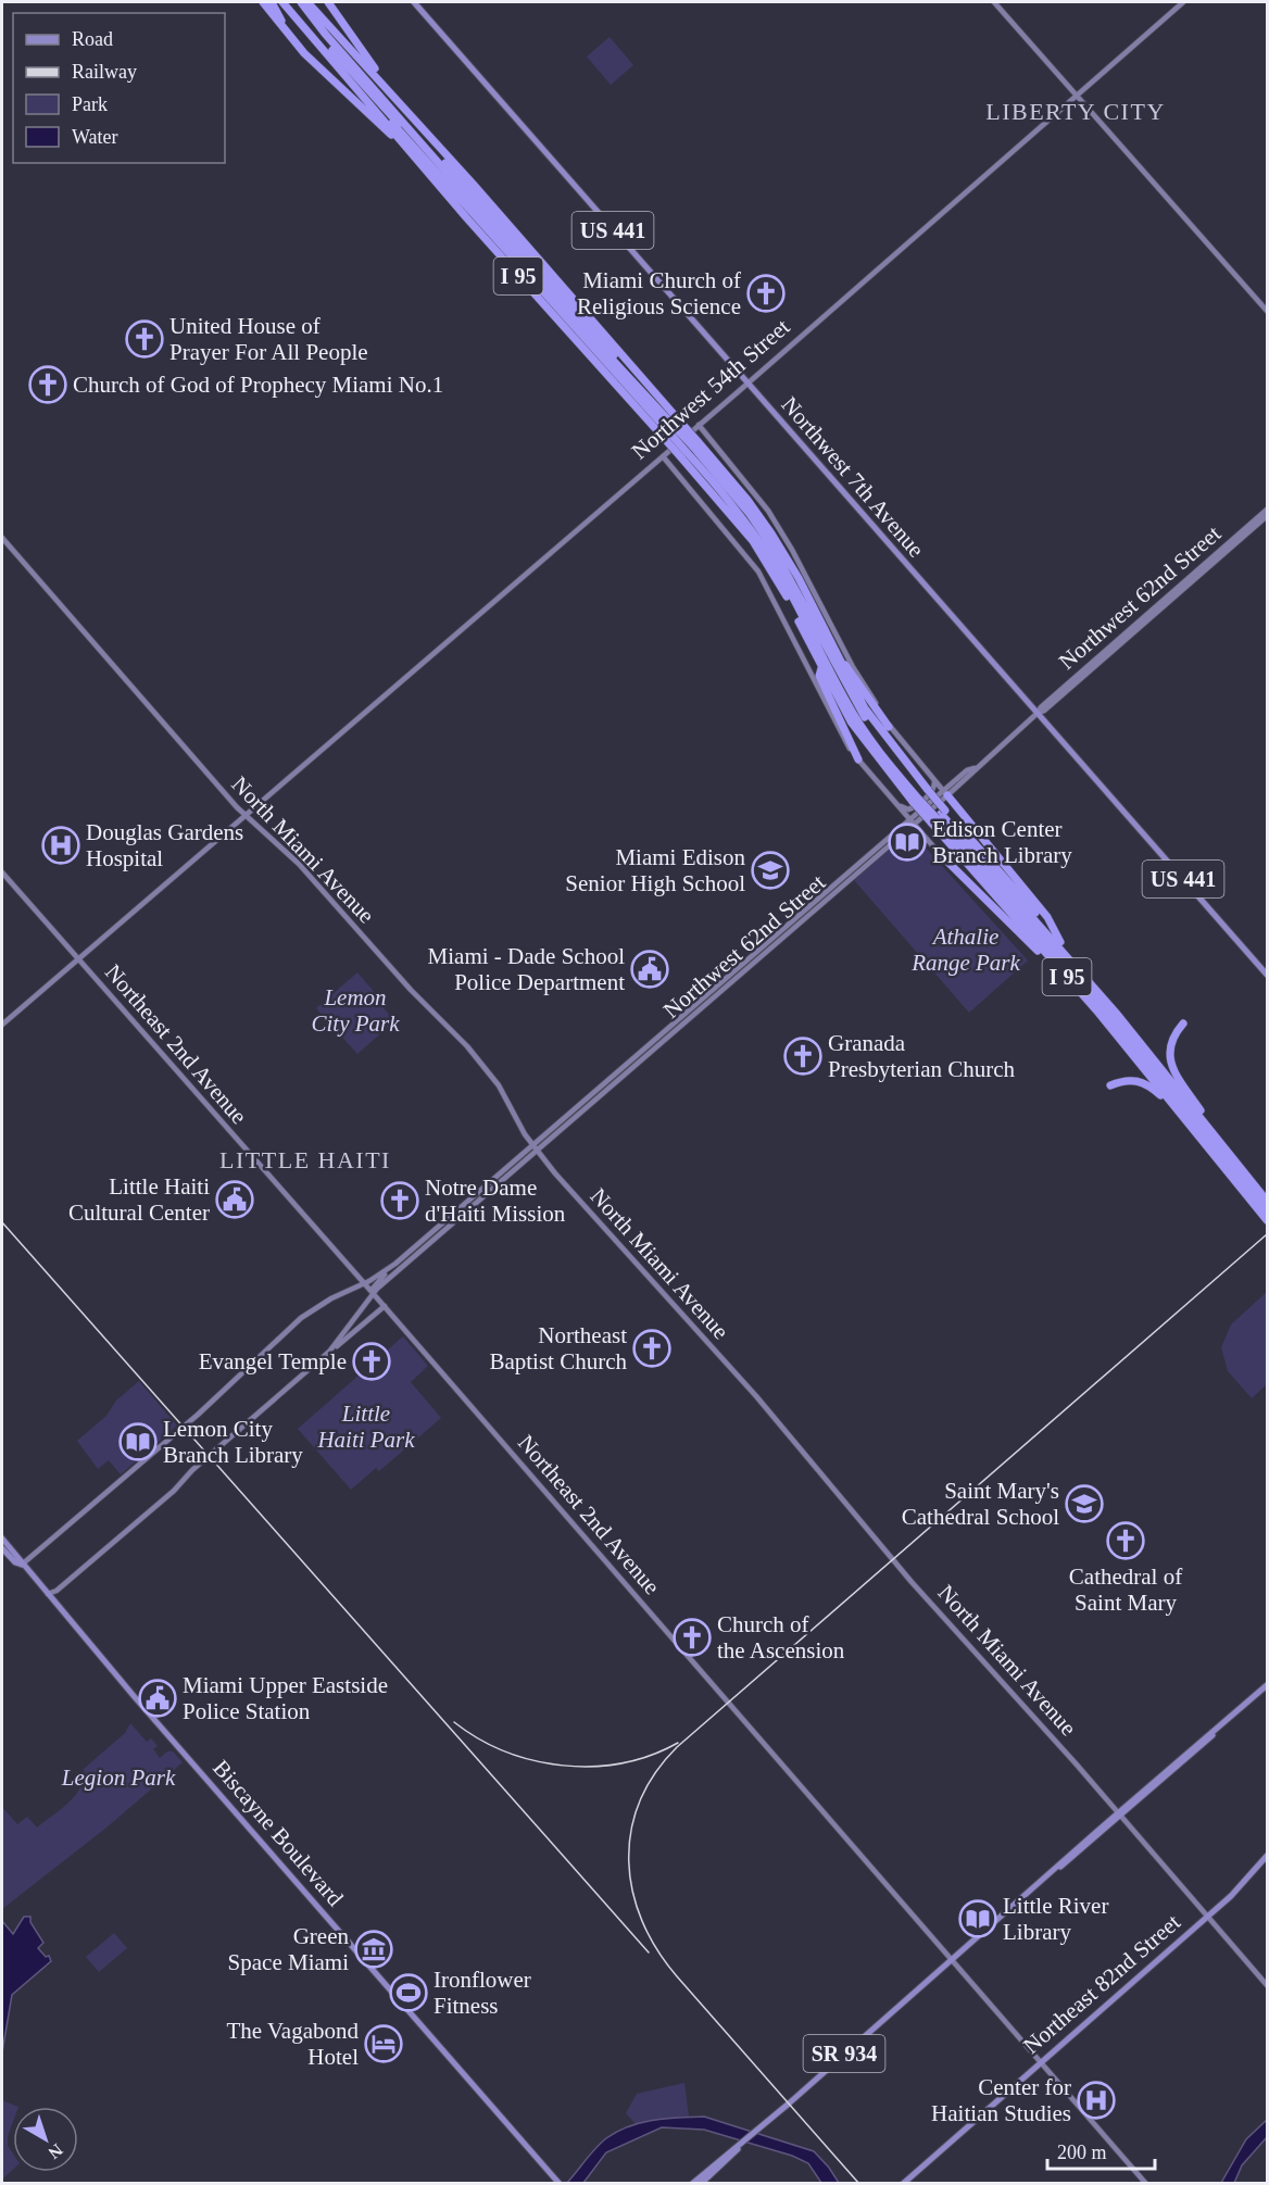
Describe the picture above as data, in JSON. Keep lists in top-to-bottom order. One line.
{"streets":{"highway":["I 95"],"main road":["US 441","Northwest 54th Street","Northwest 7th Avenue","Northwest 62nd Street","North Miami Avenue","Northeast 2nd Avenue","Biscayne Boulevard","Northeast 82nd Street","SR 934"]},"crossings":[["Northwest 54th Street","Northwest 7th Avenue"],["Northwest 54th Street","North Miami Avenue"],["Northwest 54th Street","Northeast 2nd Avenue"],["Northwest 7th Avenue","Northwest 62nd Street"],["Northwest 62nd Street","North Miami Avenue"],["Northwest 62nd Street","Northeast 2nd Avenue"],["North Miami Avenue","Northeast 82nd Street"],["North Miami Avenue","SR 934"],["Northeast 2nd Avenue","Northeast 82nd Street"],["Northeast 2nd Avenue","SR 934"]],"districts":["LIBERTY CITY","LITTLE HAITI"],"parks":["Athalie Range Park","Lemon City Park","Little Haiti Park","Legion Park"],"places":{"church":["Miami Church of Religious Science","United House of Prayer For All People","Church of God of Prophecy Miami No.1","Granada Presbyterian Church","Notre Dame d'Haiti Mission","Northeast Baptist Church","Evangel Temple","Cathedral of Saint Mary","Church of the Ascension"],"library":["Edison Center Branch Library","Lemon City Branch Library","Little River Library"],"hospital":["Douglas Gardens Hospital","Center for Haitian Studies"],"school or university":["Miami Edison Senior High School","Saint Mary's Cathedral School"],"public building":["Miami - Dade School Police Department","Little Haiti Cultural Center","Miami Upper Eastside Police Station"],"museum":["Green Space Miami"],"sports":["Ironflower Fitness"],"hotel":["The Vagabond Hotel"]},"legend":["Road","Railway","Park","Water"],"scale_bar":"200 m","north":"bottom right"}
